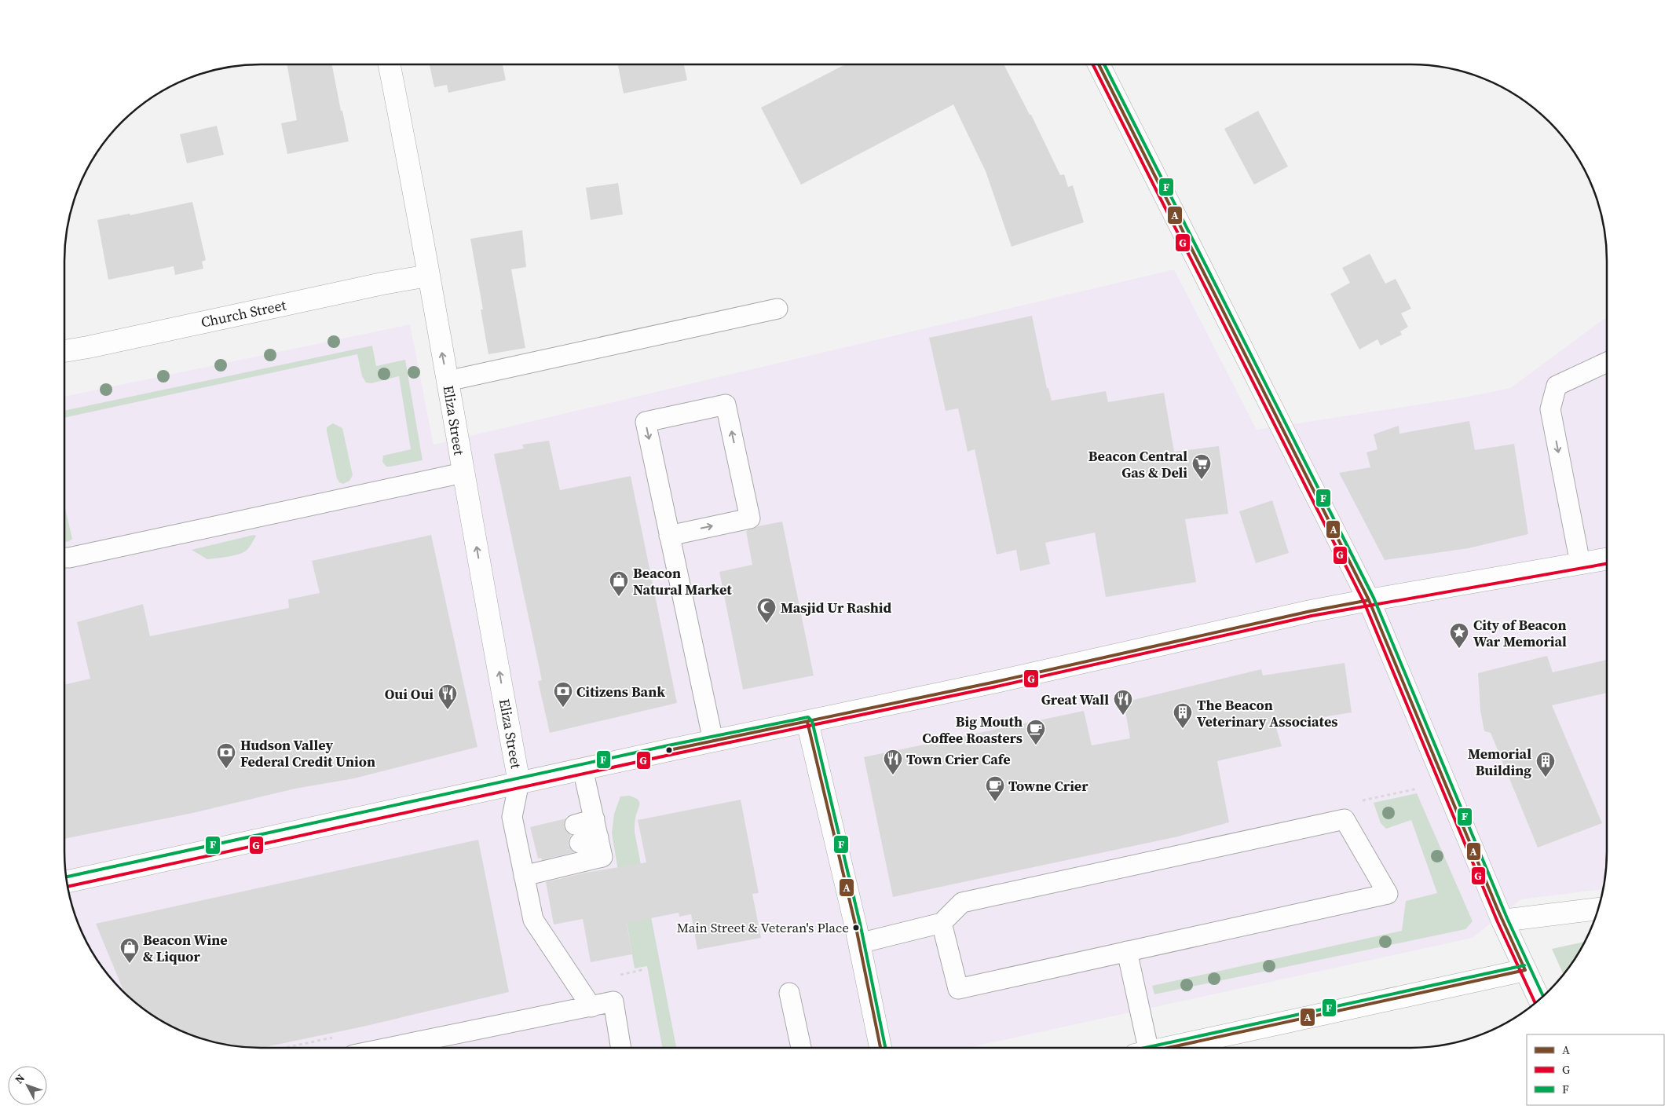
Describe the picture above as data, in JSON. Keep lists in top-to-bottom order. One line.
{"streets":{"street":["Church Street","Eliza Street"]},"crossings":[["Church Street","Eliza Street"]],"one_way":["Eliza Street"],"places":{"supermarket":["Beacon Central Gas & Deli"],"shop":["Beacon Natural Market","Beacon Wine & Liquor"],"mosque":["Masjid Ur Rashid"],"place":["City of Beacon War Memorial"],"bank":["Citizens Bank","Hudson Valley Federal Credit Union"],"restaurant":["Oui Oui","Great Wall","Town Crier Cafe"],"building":["The Beacon Veterinary Associates","Memorial Building"],"cafe":["Big Mouth Coffee Roasters","Towne Crier"],"other":["Main Street & Veteran's Place"]},"lines":["transit line A","transit line G","transit line F"],"legend":["A","G","F"],"north":"top left"}
